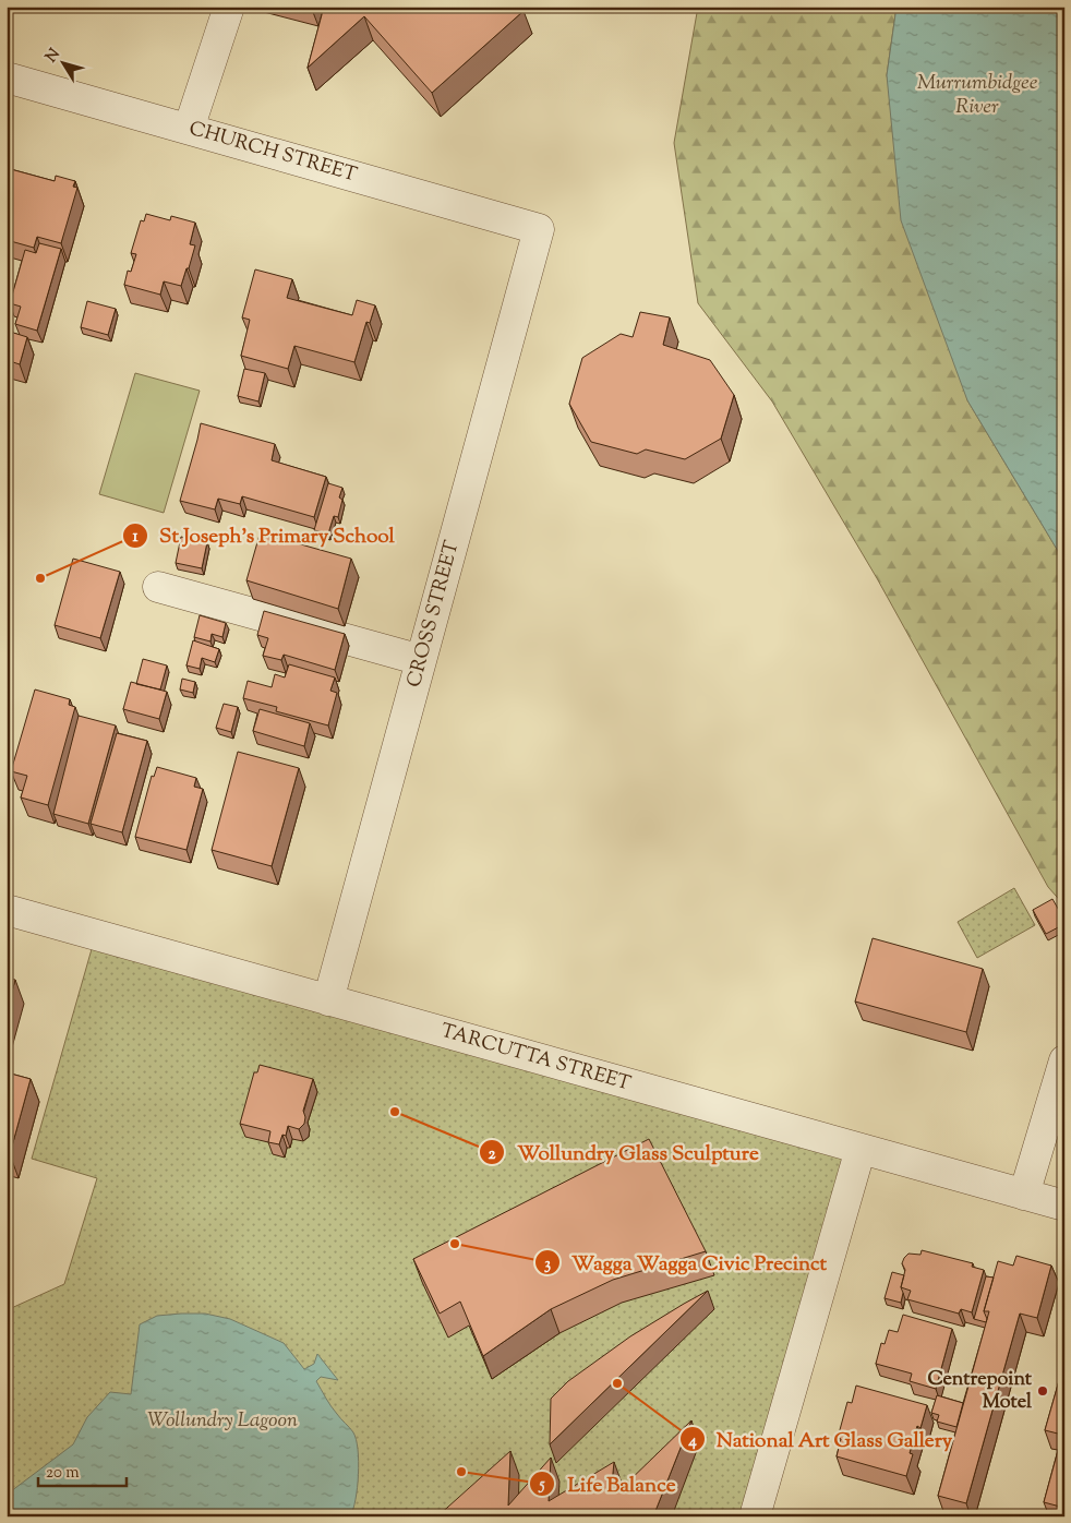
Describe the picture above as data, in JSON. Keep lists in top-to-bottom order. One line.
{"streets":{"street":["CHURCH STREET","CROSS STREET","TARCUTTA STREET"]},"crossings":[["CHURCH STREET","CROSS STREET"],["CROSS STREET","TARCUTTA STREET"]],"water":["Murrumbidgee River","Wollundry Lagoon"],"places":["St Joseph's Primary School","Wollundry Glass Sculpture","Wagga Wagga Civic Precinct","National Art Glass Gallery","Centrepoint Motel","Life Balance"],"scale_bar":"20 m","north":"top left"}
